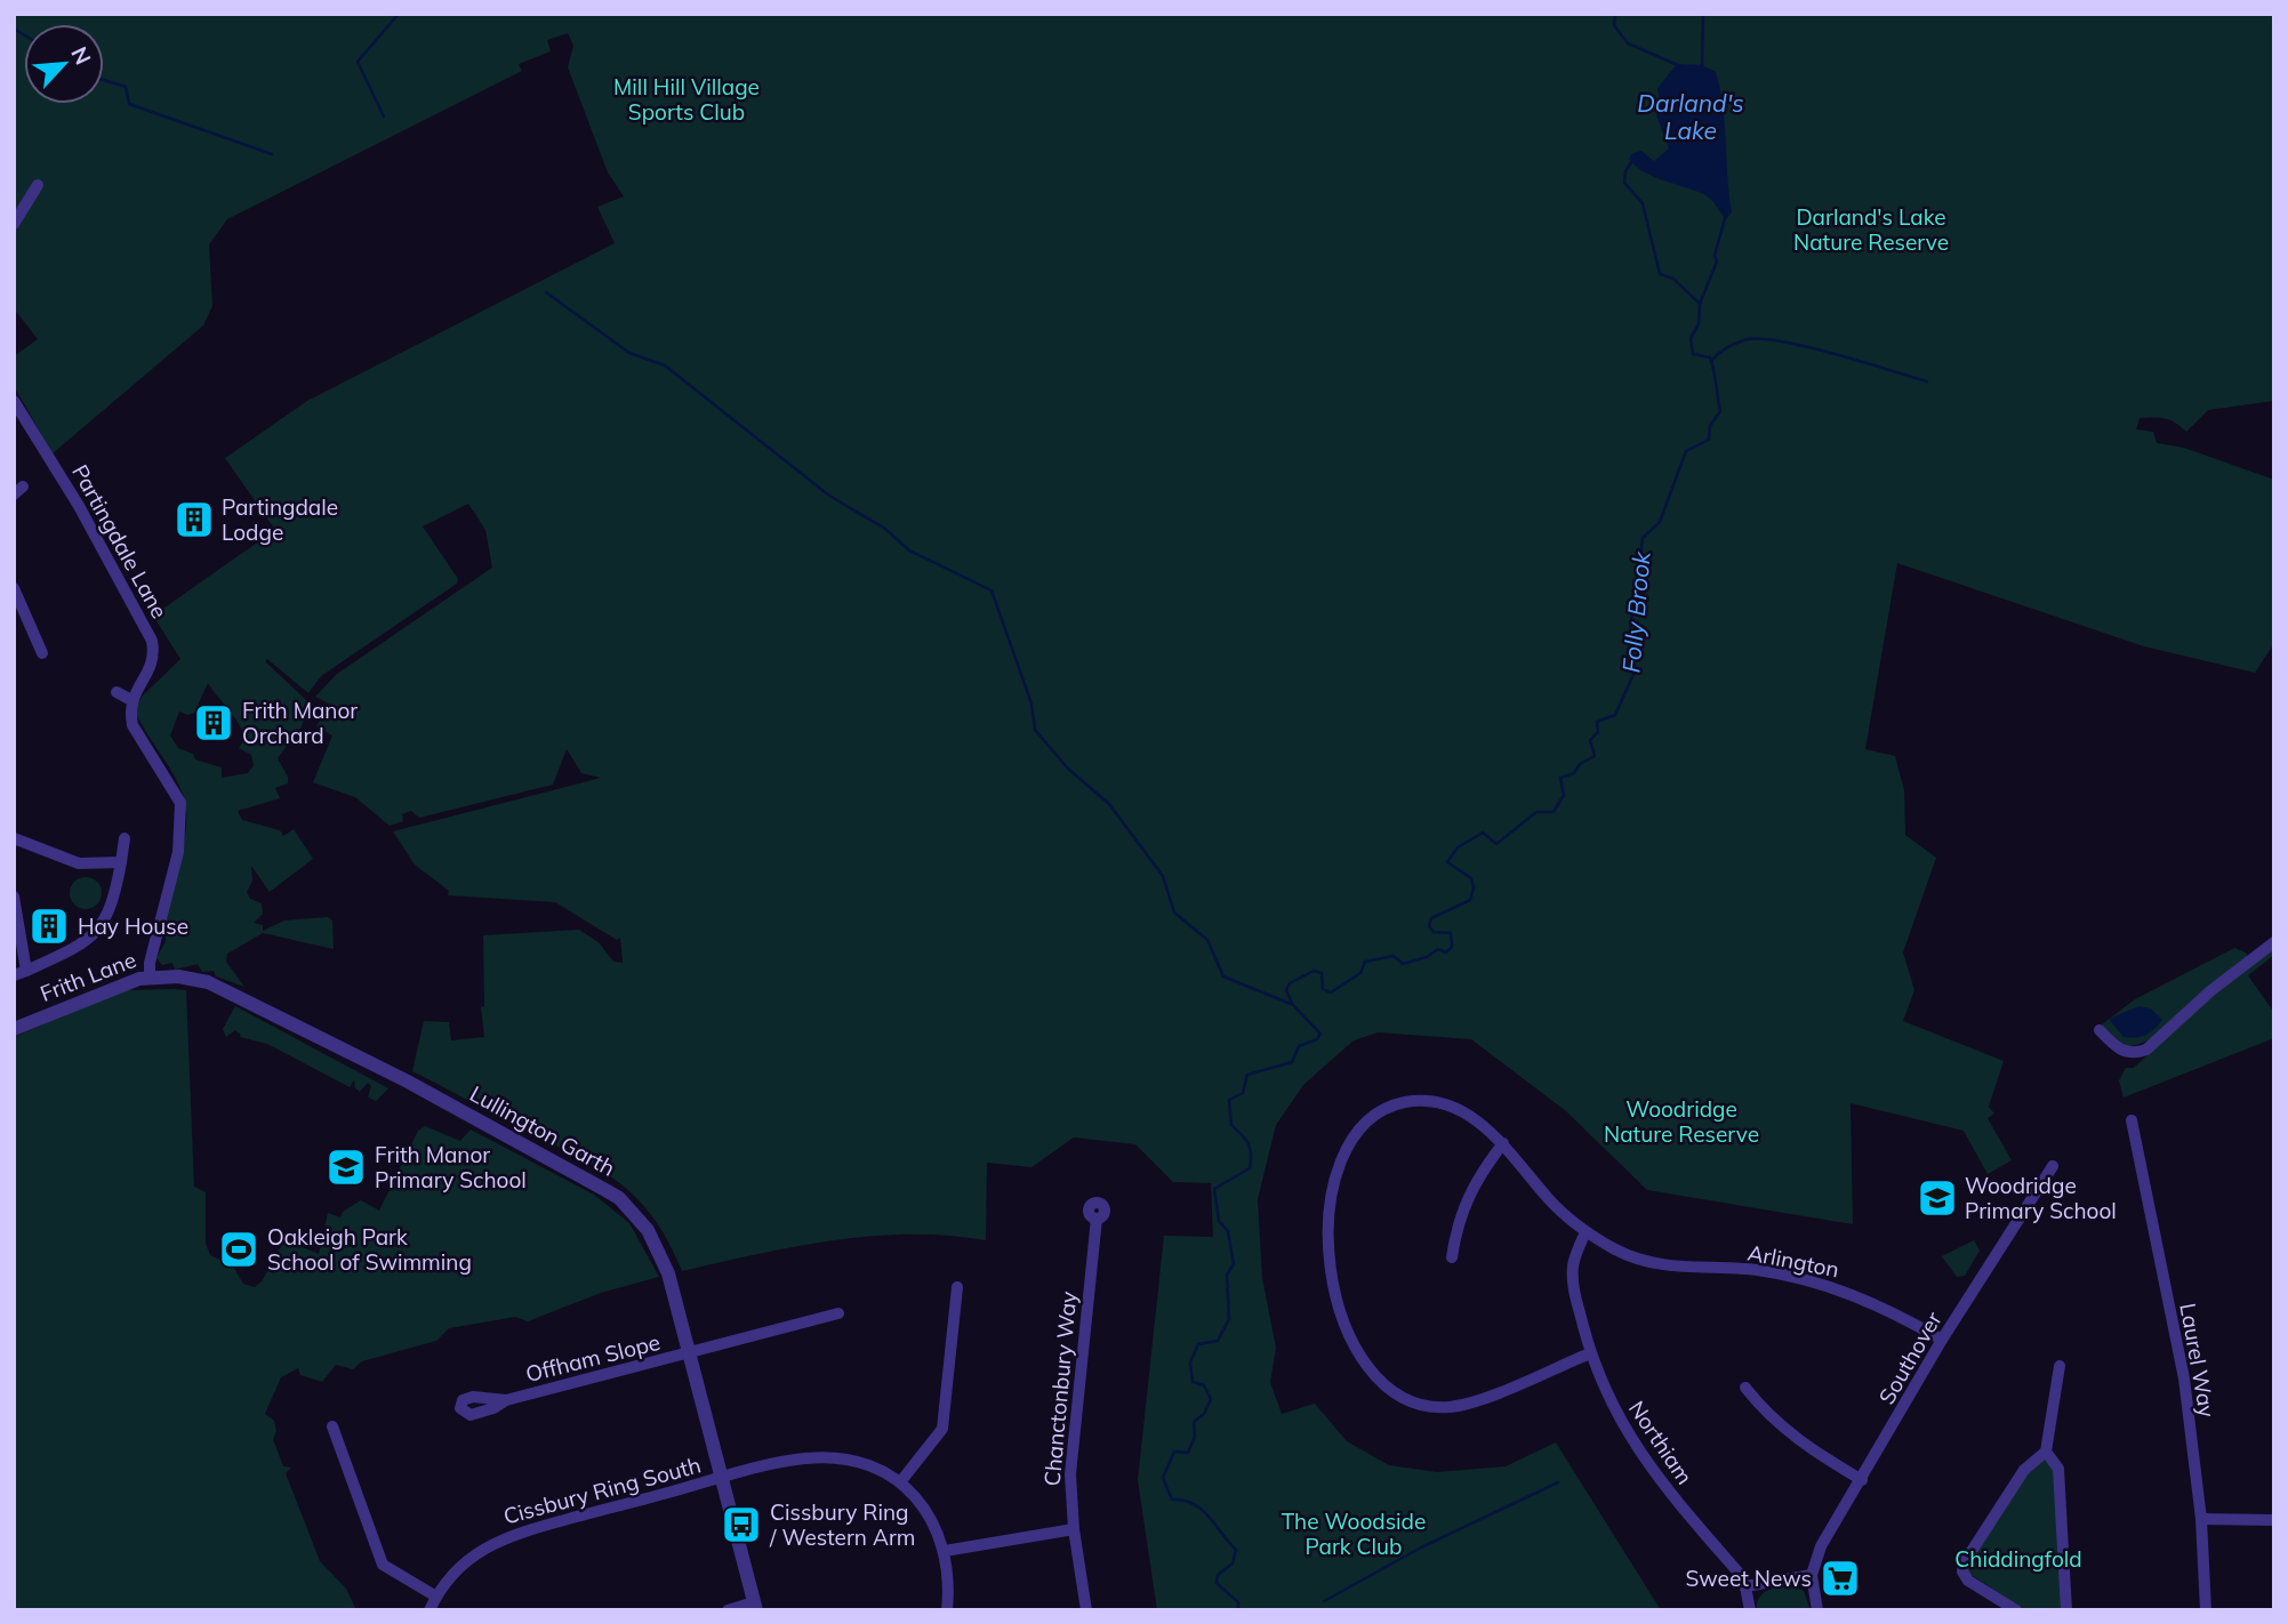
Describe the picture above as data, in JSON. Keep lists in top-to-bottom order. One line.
{"streets":{"street":["Partingdale Lane","Frith Lane","Lullington Garth","Arlington","Offham Slope","Southover","Laurel Way","Chanctonbury Way","Northiam","Cissbury Ring South"]},"crossings":[["Frith Lane","Lullington Garth"],["Lullington Garth","Offham Slope"],["Lullington Garth","Cissbury Ring South"],["Arlington","Southover"],["Arlington","Northiam"]],"water":["Darland's Lake","Folly Brook"],"parks":["Mill Hill Village Sports Club","Darland's Lake Nature Reserve","Woodridge Nature Reserve","The Woodside Park Club","Chiddingfold"],"places":{"building":["Partingdale Lodge","Frith Manor Orchard","Hay House"],"school or university":["Frith Manor Primary School","Woodridge Primary School"],"sports":["Oakleigh Park School of Swimming"],"bus stop":["Cissbury Ring / Western Arm"],"supermarket":["Sweet News"]},"north":"top right"}
